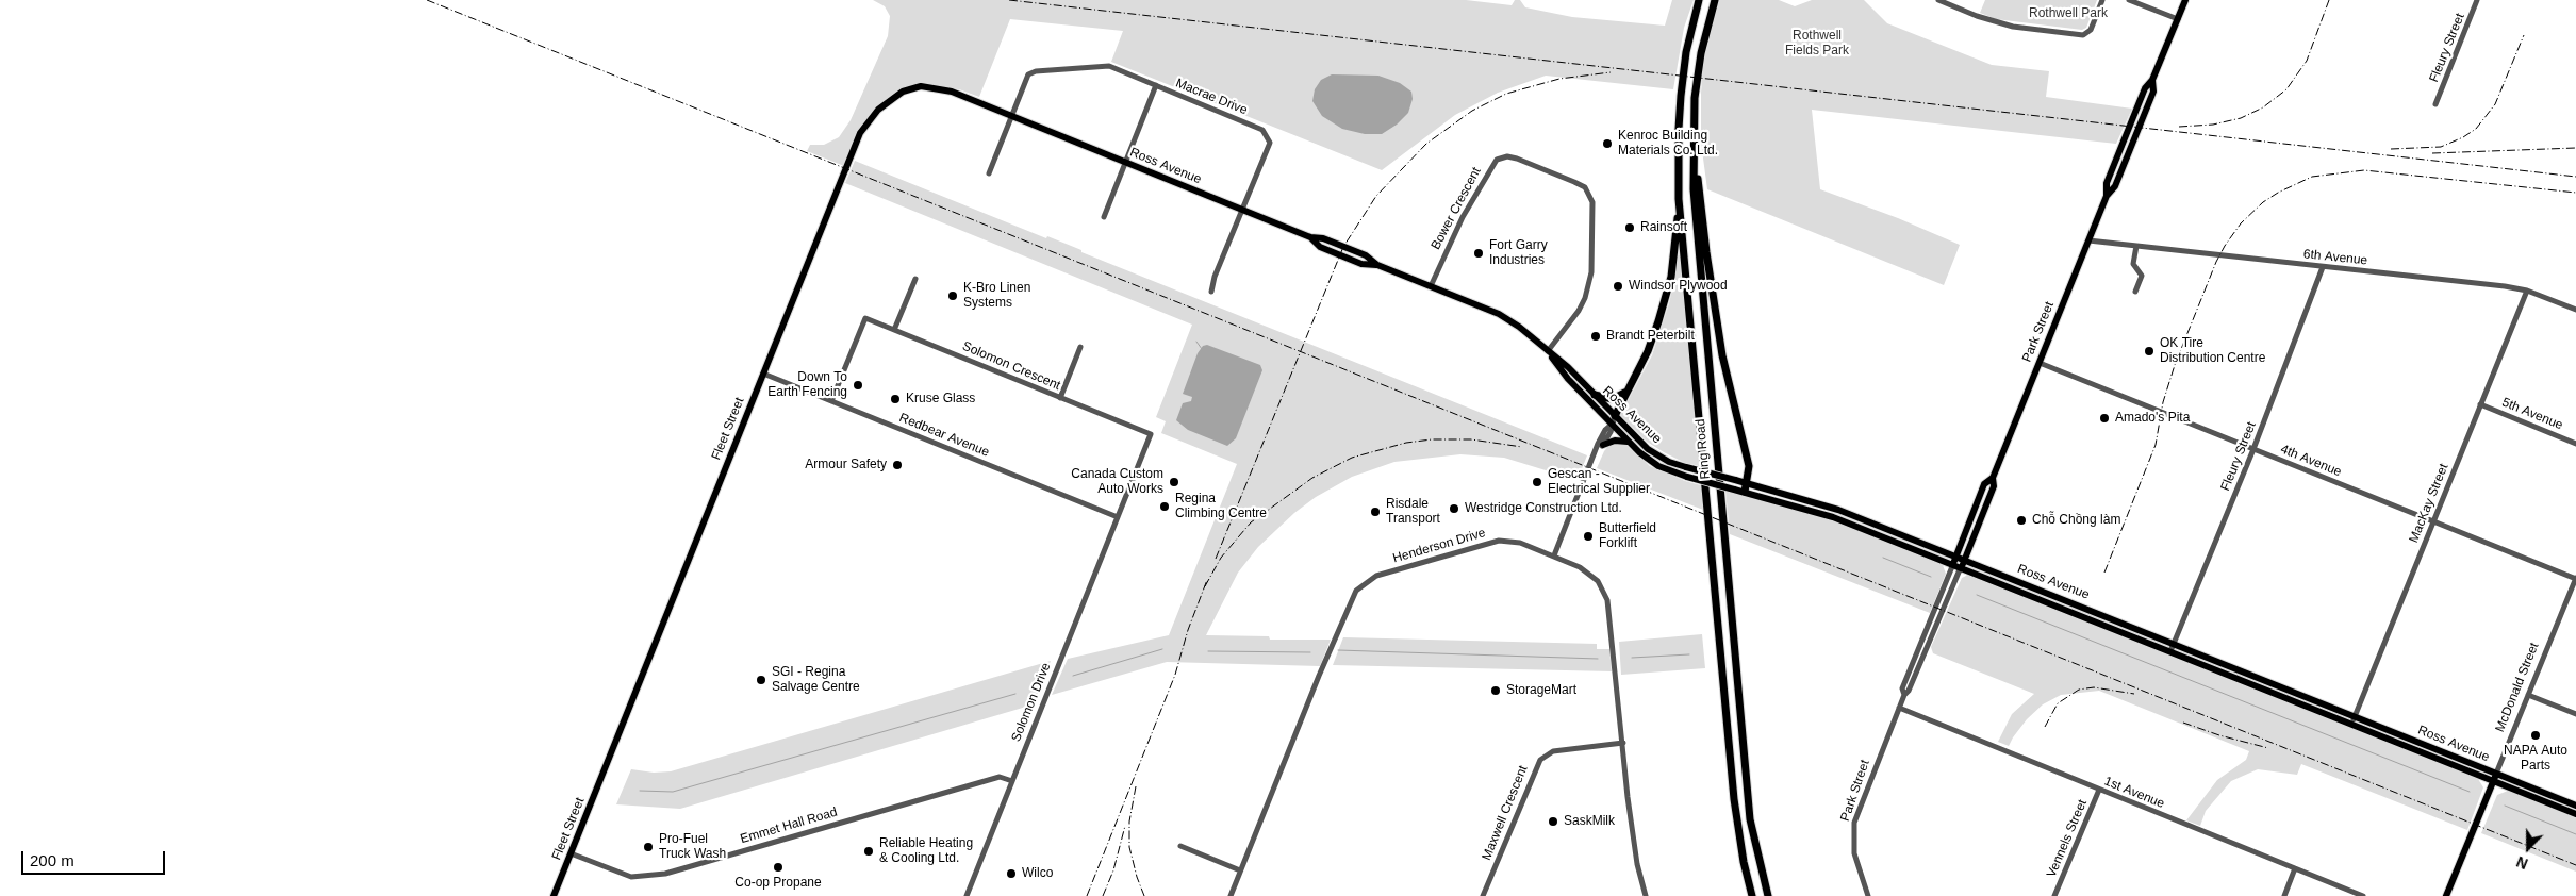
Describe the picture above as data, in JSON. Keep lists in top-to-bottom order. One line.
{"streets":{"highway":["Ring Road"],"main road":["Ross Avenue","Park Street","Fleet Street","McDonald Street"],"street":["Fleury Street","Macrae Drive","Bower Crescent","6th Avenue","Solomon Crescent","5th Avenue","Redbear Avenue","4th Avenue","MacKay Street","Henderson Drive","Solomon Drive","1st Avenue","Maxwell Crescent","Emmet Hall Road","Vennels Street"]},"crossings":[["Fleury Street","Ross Avenue"],["Fleury Street","6th Avenue"],["Fleury Street","4th Avenue"],["Macrae Drive","Ross Avenue"],["Macrae Drive","Fleet Street"],["Ross Avenue","Bower Crescent"],["Ross Avenue","Park Street"],["Ross Avenue","Fleet Street"],["Ross Avenue","MacKay Street"],["Ross Avenue","McDonald Street"],["6th Avenue","Park Street"],["6th Avenue","MacKay Street"],["Park Street","4th Avenue"],["Park Street","1st Avenue"],["Solomon Crescent","Redbear Avenue"],["Solomon Crescent","Solomon Drive"],["5th Avenue","MacKay Street"],["Fleet Street","Redbear Avenue"],["Fleet Street","Emmet Hall Road"],["Redbear Avenue","Solomon Drive"],["4th Avenue","MacKay Street"],["4th Avenue","McDonald Street"],["Henderson Drive","Maxwell Crescent"],["Solomon Drive","Emmet Hall Road"],["1st Avenue","Vennels Street"]],"parks":["Rothwell Park","Rothwell Fields Park"],"places":["Kenroc Building Materials Co. Ltd.","Rainsoft","Fort Garry Industries","Windsor Plywood","K-Bro Linen Systems","Brandt Peterbilt","OK Tire Distribution Centre","Down To Earth Fencing","Kruse Glass","Amado's Pita","Armour Safety","Canada Custom Auto Works","Gescan - Electrical Supplier","Regina Climbing Centre","Westridge Construction Ltd.","Risdale Transport","Chỗ Chồng làm","Butterfield Forklift","SGI - Regina Salvage Centre","StorageMart","NAPA Auto Parts","SaskMilk","Pro-Fuel Truck Wash","Reliable Heating & Cooling Ltd.","Co-op Propane","Wilco"],"scale_bar":"200 m","north":"bottom"}
